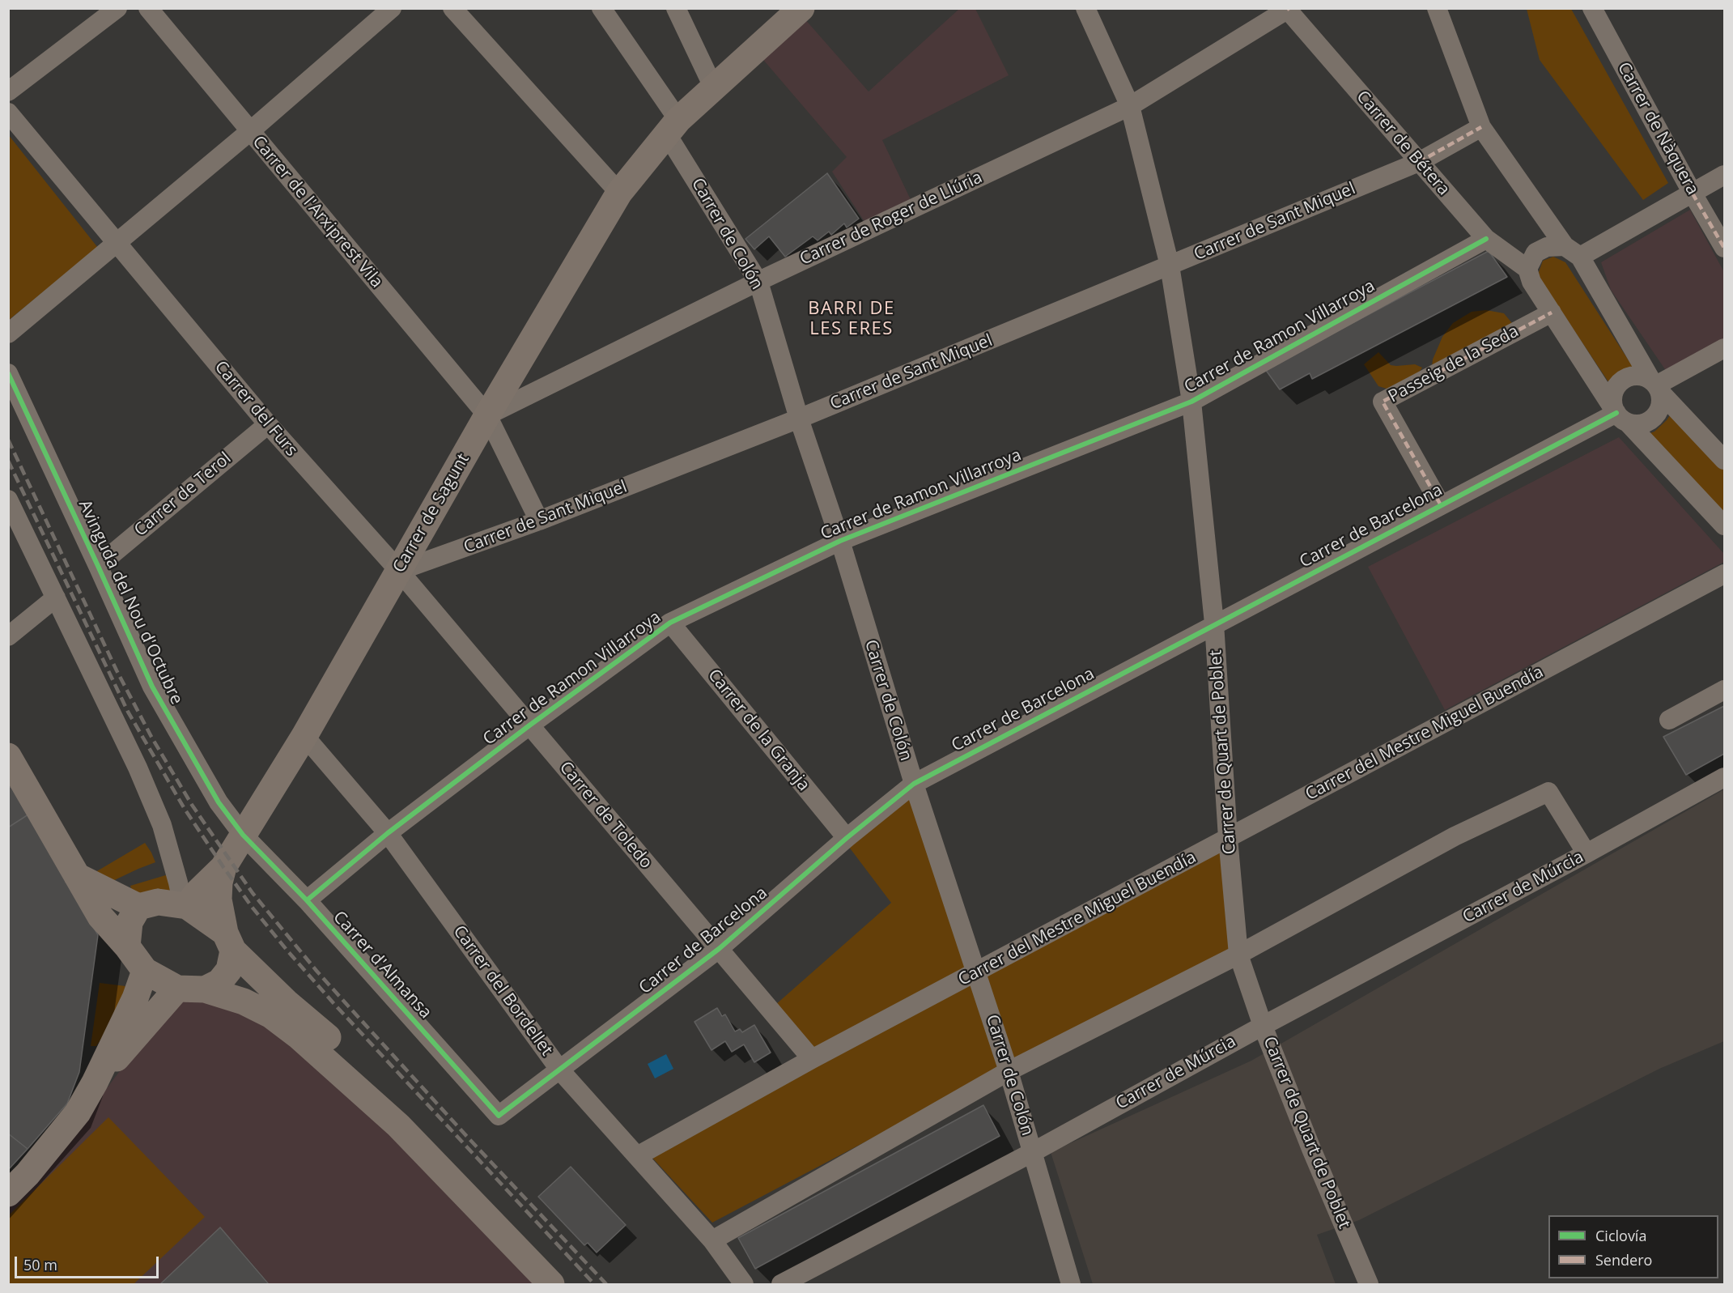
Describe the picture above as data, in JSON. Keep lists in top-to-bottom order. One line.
{"streets":{"street":["Carrer de Nàquera","Carrer de Bétera","Carrer de l'Arxiprest Vila","Carrer de Roger de Llúria","Carrer de Sant Miquel","Carrer de Colón","Carrer de Ramon Villarroya","Passeig de la Seda","Carrer del Furs","Carrer de Terol","Carrer de Sagunt","Carrer de Barcelona","Avinguda del Nou d'Octubre","Carrer de la Granja","Carrer del Mestre Miguel Buendía","Carrer de Quart de Poblet","Carrer de Toledo","Carrer de Múrcia","Carrer d'Almansa","Carrer del Bordellet"]},"crossings":[["Carrer de Bétera","Carrer de Roger de Llúria"],["Carrer de Bétera","Carrer de Sant Miquel"],["Carrer de Bétera","Carrer de Ramon Villarroya"],["Carrer de Bétera","Passeig de la Seda"],["Carrer de Bétera","Carrer de Barcelona"],["Carrer de l'Arxiprest Vila","Carrer de Roger de Llúria"],["Carrer de l'Arxiprest Vila","Carrer de Sant Miquel"],["Carrer de l'Arxiprest Vila","Carrer de Sagunt"],["Carrer de Roger de Llúria","Carrer de Colón"],["Carrer de Roger de Llúria","Carrer de Sagunt"],["Carrer de Roger de Llúria","Carrer de Quart de Poblet"],["Carrer de Sant Miquel","Carrer de Colón"],["Carrer de Sant Miquel","Carrer del Furs"],["Carrer de Sant Miquel","Carrer de Sagunt"],["Carrer de Sant Miquel","Carrer de Quart de Poblet"],["Carrer de Sant Miquel","Carrer de Toledo"],["Carrer de Colón","Carrer de Ramon Villarroya"],["Carrer de Colón","Carrer de Sagunt"],["Carrer de Colón","Carrer de Barcelona"],["Carrer de Colón","Carrer del Mestre Miguel Buendía"],["Carrer de Colón","Carrer de Múrcia"],["Carrer de Ramon Villarroya","Carrer de la Granja"],["Carrer de Ramon Villarroya","Carrer de Quart de Poblet"],["Carrer de Ramon Villarroya","Carrer de Toledo"],["Carrer de Ramon Villarroya","Carrer d'Almansa"],["Carrer de Ramon Villarroya","Carrer del Bordellet"],["Passeig de la Seda","Carrer de Barcelona"],["Carrer del Furs","Carrer de Terol"],["Carrer del Furs","Carrer de Sagunt"],["Carrer del Furs","Carrer de Toledo"],["Carrer de Terol","Avinguda del Nou d'Octubre"],["Carrer de Sagunt","Avinguda del Nou d'Octubre"],["Carrer de Sagunt","Carrer de Toledo"],["Carrer de Sagunt","Carrer d'Almansa"],["Carrer de Sagunt","Carrer del Bordellet"],["Carrer de Barcelona","Carrer de la Granja"],["Carrer de Barcelona","Carrer de Quart de Poblet"],["Carrer de Barcelona","Carrer de Toledo"],["Carrer de Barcelona","Carrer d'Almansa"],["Carrer de Barcelona","Carrer del Bordellet"],["Avinguda del Nou d'Octubre","Carrer d'Almansa"],["Carrer del Mestre Miguel Buendía","Carrer de Quart de Poblet"],["Carrer del Mestre Miguel Buendía","Carrer de Toledo"],["Carrer del Mestre Miguel Buendía","Carrer del Bordellet"],["Carrer de Quart de Poblet","Carrer de Múrcia"]],"districts":["BARRI DE LES ERES"],"legend":["Ciclovía","Sendero"],"scale_bar":"50 m"}
